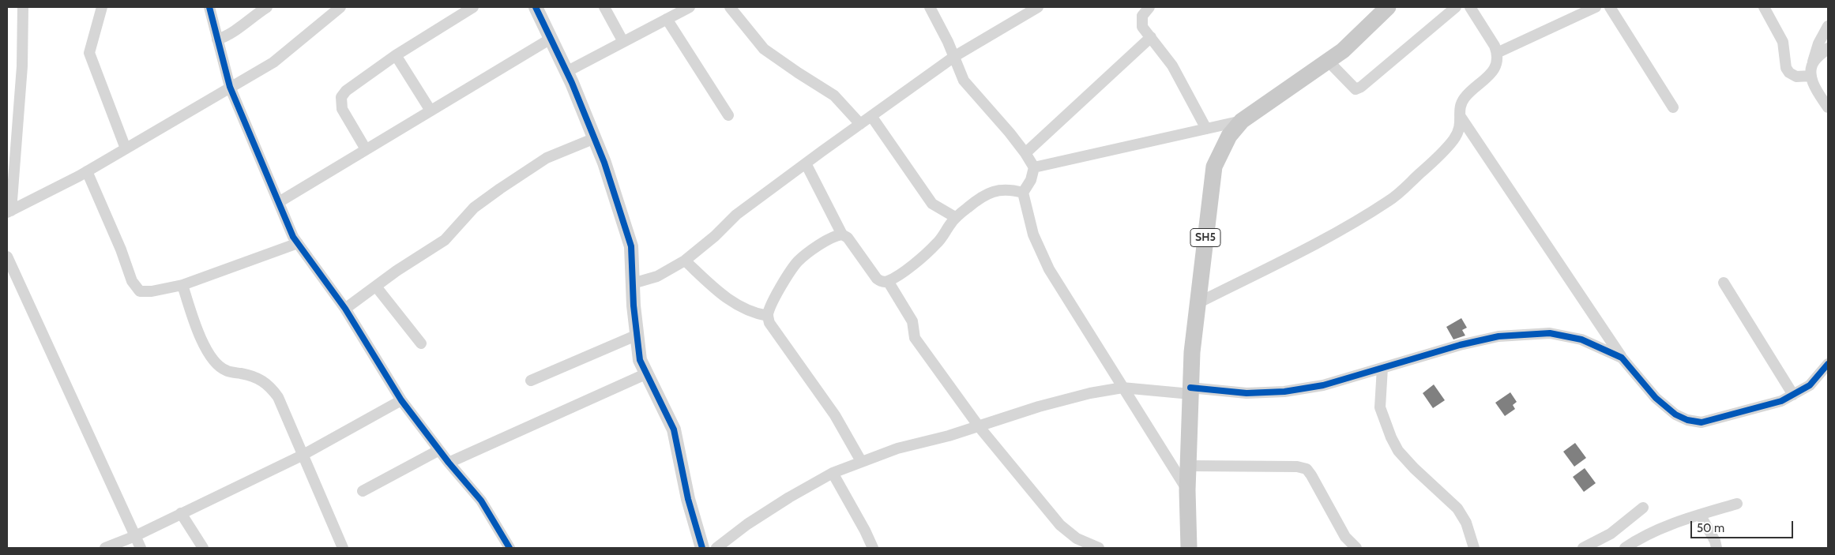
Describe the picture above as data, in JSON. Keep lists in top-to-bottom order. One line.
{"streets":{"main road":["SH5"]},"scale_bar":"50 m"}
